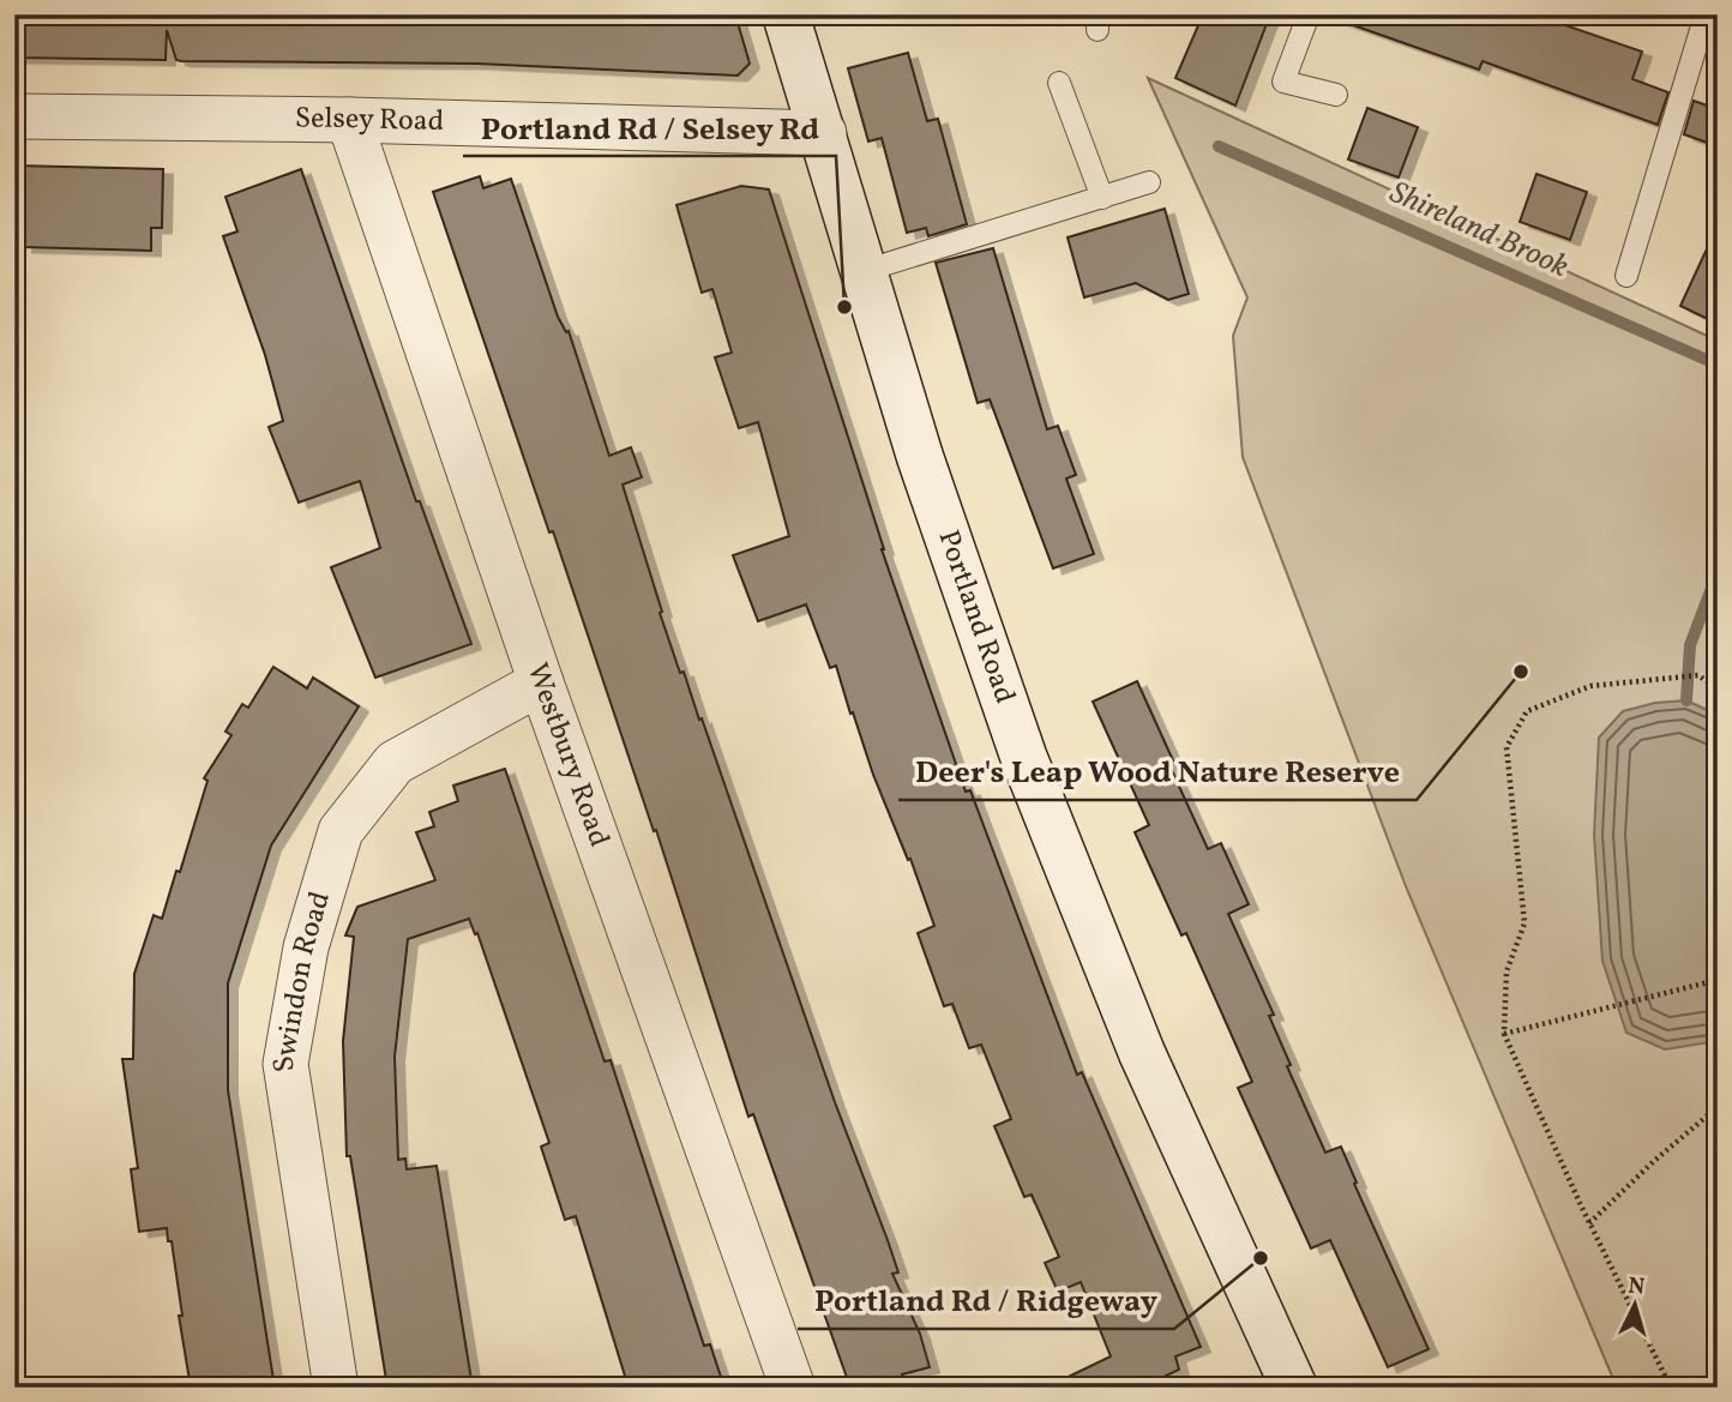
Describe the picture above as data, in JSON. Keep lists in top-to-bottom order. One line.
{"streets":{"main road":["Portland Road"],"street":["Selsey Road","Westbury Road","Swindon Road"]},"crossings":[["Selsey Road","Portland Road"],["Selsey Road","Westbury Road"],["Westbury Road","Swindon Road"]],"water":["Shireland Brook"],"places":["Portland Rd / Selsey Rd","Deer's Leap Wood Nature Reserve","Portland Rd / Ridgeway"],"north":"top"}
